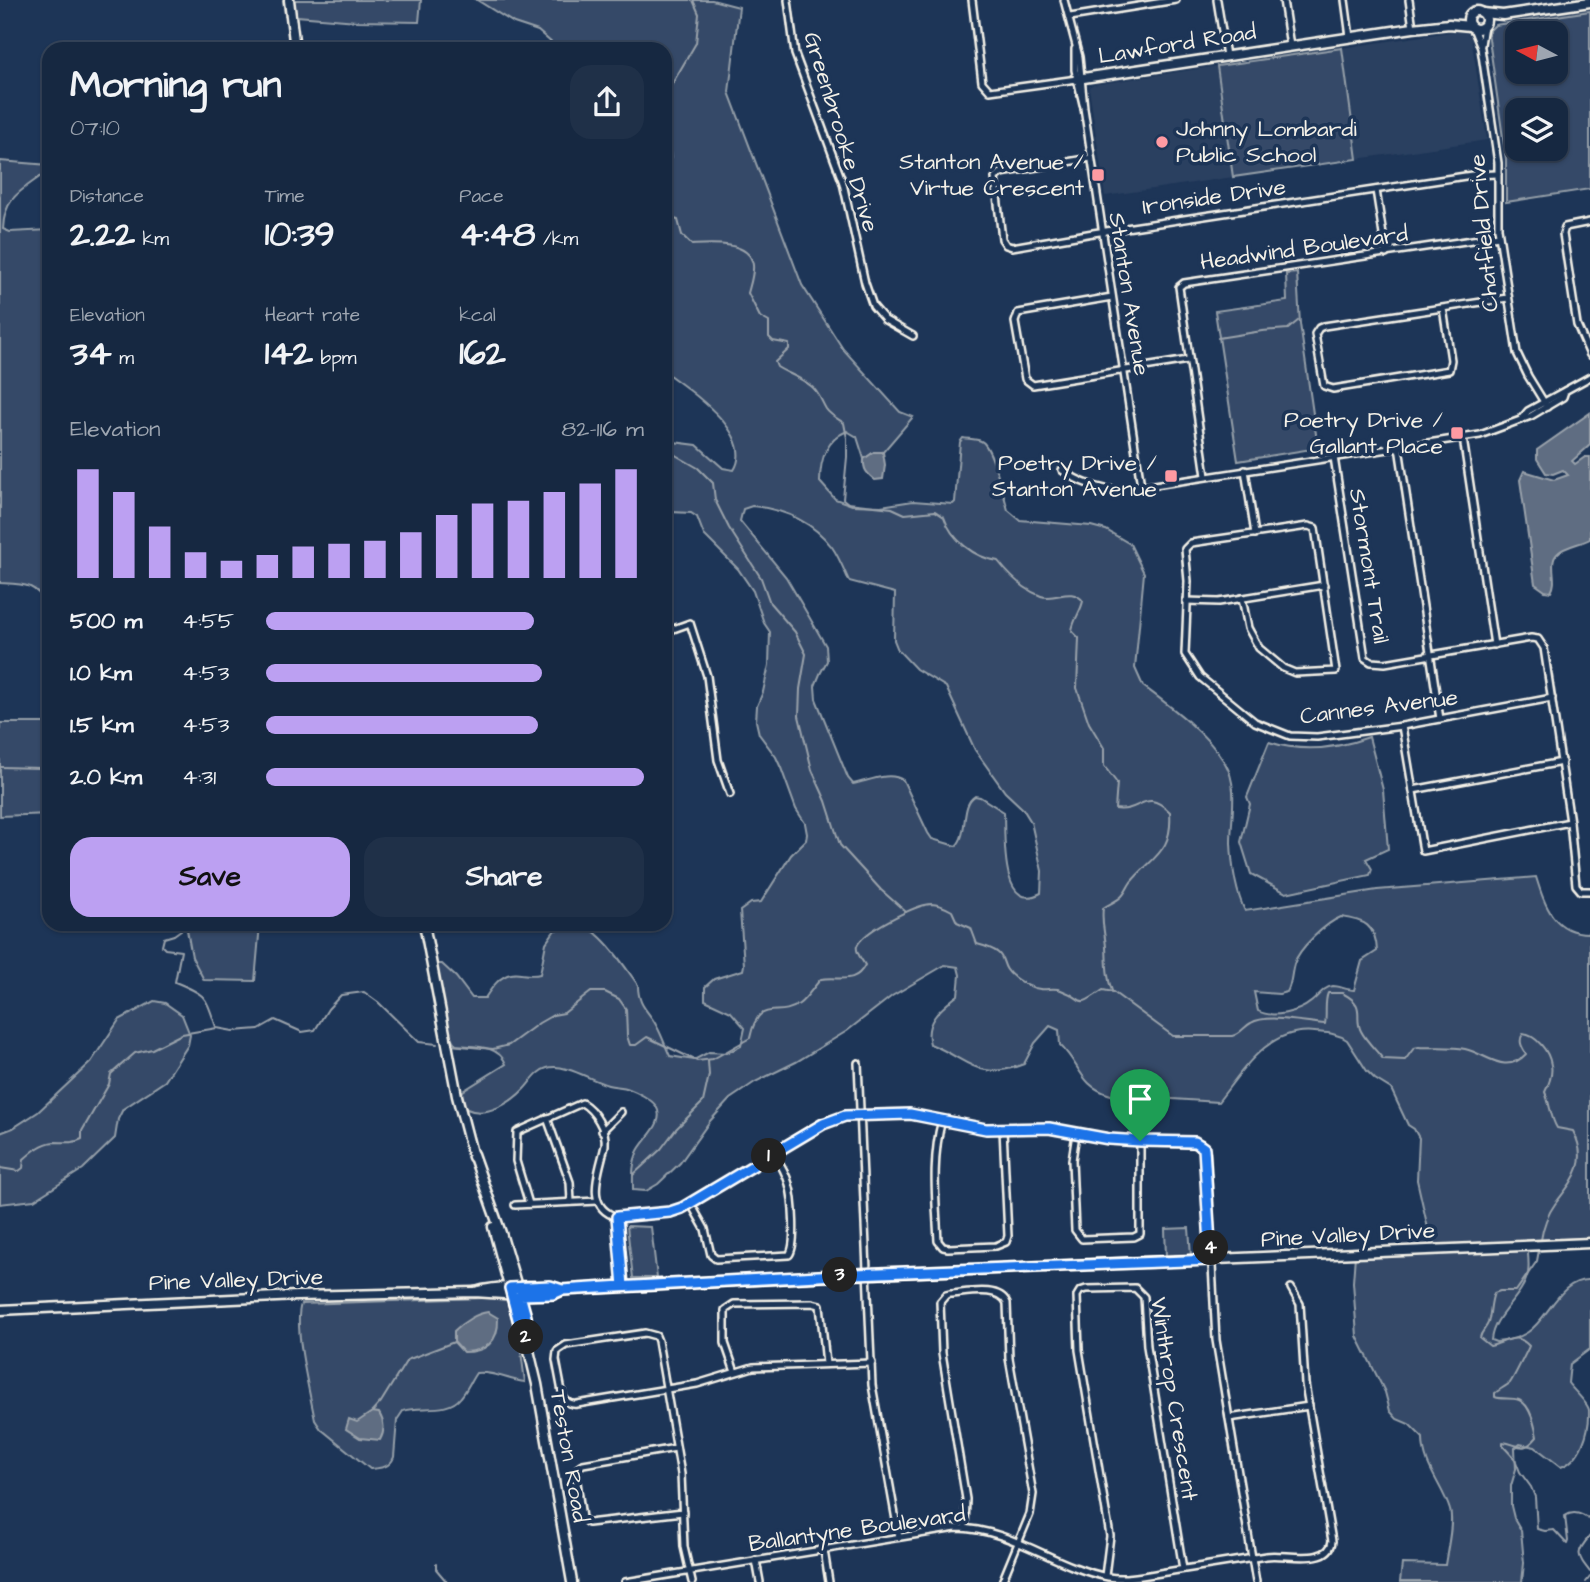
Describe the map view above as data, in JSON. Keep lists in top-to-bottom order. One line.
{"streets":{"street":["Lawford Road","Greenbrooke Drive","Ironside Drive","Chatfield Drive","Headwind Boulevard","Stanton Avenue","Stormont Trail","Cannes Avenue","Pine Valley Drive","Winthrop Crescent","Teston Road","Ballantyne Boulevard"]},"crossings":[["Lawford Road","Chatfield Drive"],["Lawford Road","Stanton Avenue"],["Ironside Drive","Chatfield Drive"],["Ironside Drive","Stanton Avenue"],["Chatfield Drive","Headwind Boulevard"],["Stormont Trail","Cannes Avenue"],["Pine Valley Drive","Teston Road"],["Winthrop Crescent","Ballantyne Boulevard"]],"places":{"other":["Johnny Lombardi Public School"],"transit":["Stanton Avenue / Virtue Crescent","Poetry Drive / Gallant Place","Poetry Drive / Stanton Avenue"]},"north":"left","page":{"heading":["Morning run","07:10"],"stats":[["Distance","2.22 km"],["Time","10:39"],["Pace","4:48 /km"],["Elevation","34 m"],["Heart rate","142 bpm"],["kcal","162"]],"chart":["Elevation","82–116 m"],"list":[{"name":"500 m","note":"4:55"},{"name":"1.0 km","note":"4:53"},{"name":"1.5 km","note":"4:53"},{"name":"2.0 km","note":"4:31"}],"buttons":["Save","Share"],"pins":["1","4","3","2"]}}
